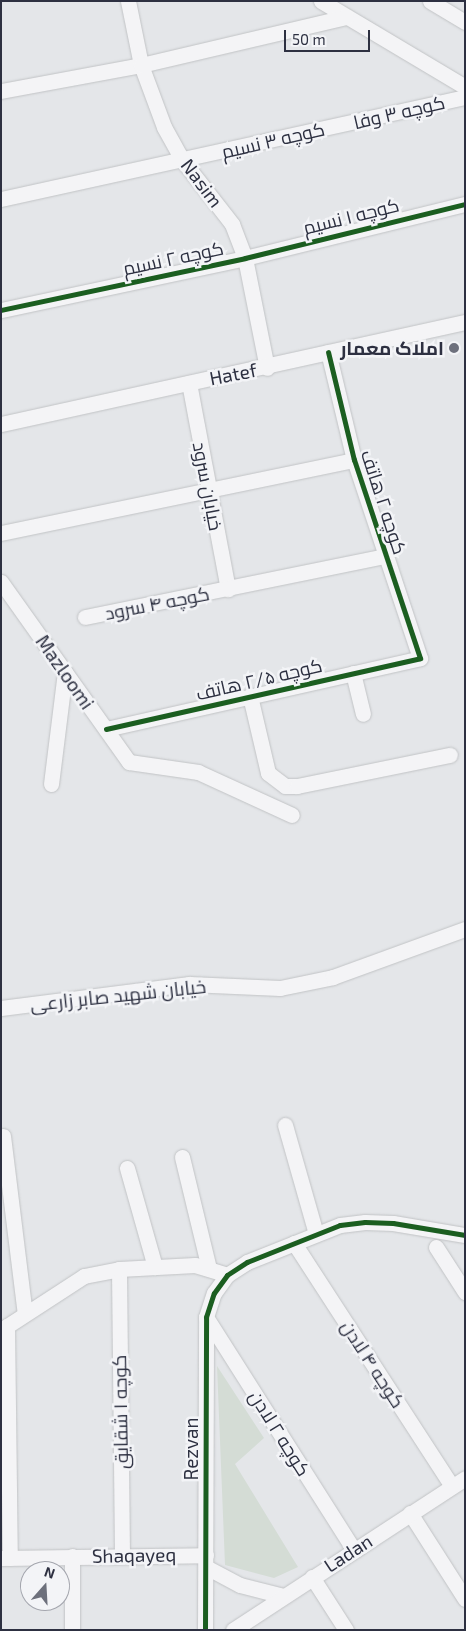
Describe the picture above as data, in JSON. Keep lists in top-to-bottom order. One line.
{"streets":{"street":["کوچه ۳ وفا","کوچه ۳ نسیم","Nasim","کوچه ۱ نسیم","کوچه ۲ نسیم","Hatef","خیابان سرود","کوچه ۲ هاتف","کوچه ۴ سرود","Mazloomi","کوچه ۲/۵ هاتف","خیابان شهید صابر زارعی","کوچه ۴ لادن","کوچه ۱ شقایق","کوچه ۲ لادن","Rezvan","Ladan","Shaqayeq"]},"crossings":[["کوچه ۳ وفا","کوچه ۳ نسیم"],["کوچه ۳ نسیم","Nasim"],["Nasim","کوچه ۱ نسیم"],["Nasim","کوچه ۲ نسیم"],["Nasim","Hatef"],["کوچه ۱ نسیم","کوچه ۲ نسیم"],["Hatef","خیابان سرود"],["Hatef","کوچه ۲ هاتف"],["خیابان سرود","کوچه ۴ سرود"],["کوچه ۲ هاتف","کوچه ۴ سرود"],["کوچه ۲ هاتف","کوچه ۲/۵ هاتف"],["Mazloomi","کوچه ۲/۵ هاتف"],["کوچه ۴ لادن","Ladan"],["کوچه ۱ شقایق","Shaqayeq"],["کوچه ۲ لادن","Rezvan"],["کوچه ۲ لادن","Ladan"],["Rezvan","Shaqayeq"]],"places":["املاک معمار"],"scale_bar":"50 m","north":"top"}
